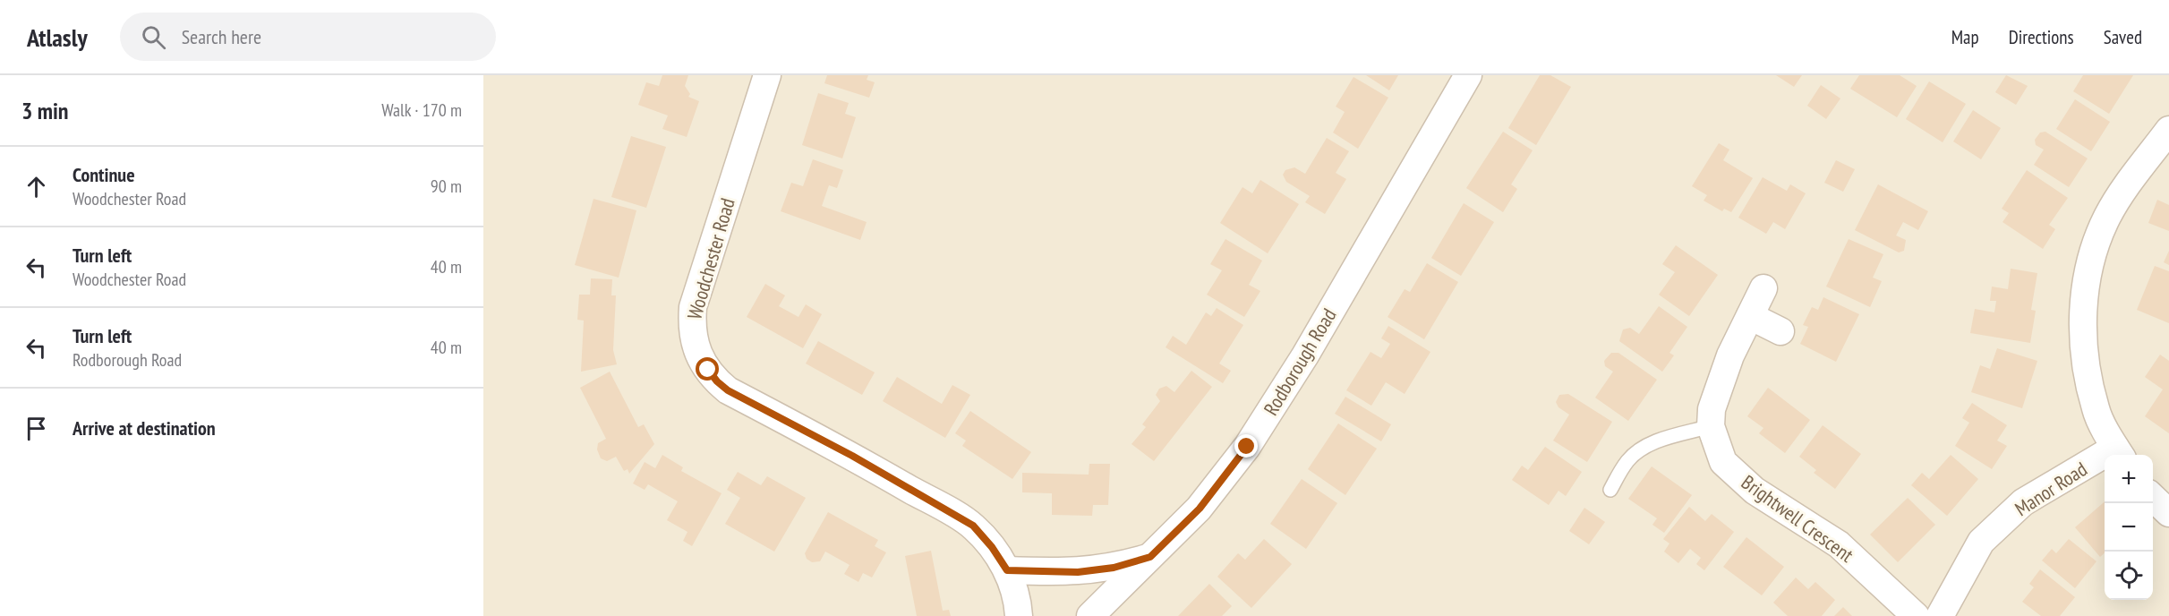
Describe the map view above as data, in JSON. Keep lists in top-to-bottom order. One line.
{"streets":{"street":["Woodchester Road","Rodborough Road","Manor Road","Brightwell Crescent"]},"page":{"header":"Atlasly","search":"Search here","nav":["Map","Directions","Saved"],"heading":["3 min","Walk · 170 m"],"list":[["Continue","Woodchester Road","90 m"],["Turn left","Woodchester Road","40 m"],["Turn left","Rodborough Road","40 m"],"Arrive at destination"],"map_buttons":["+","−"]}}
